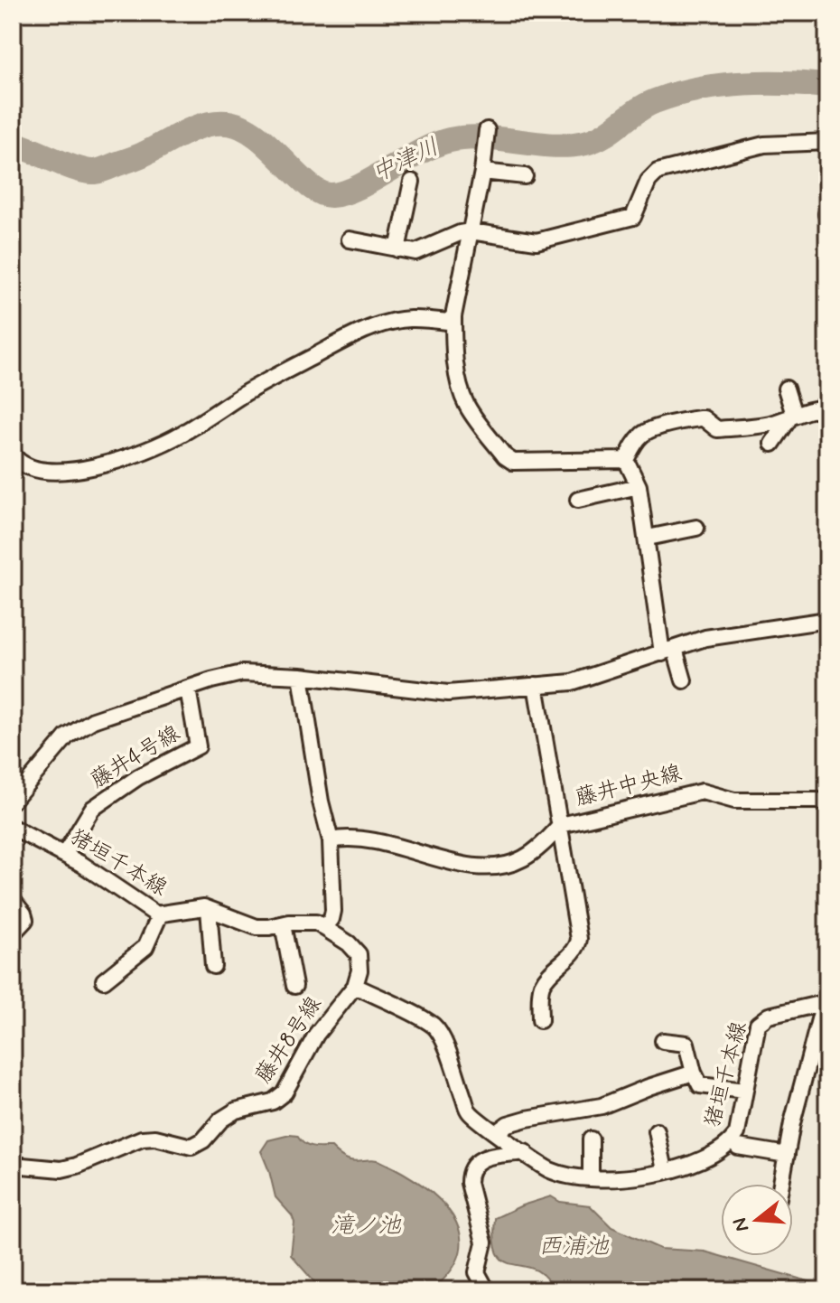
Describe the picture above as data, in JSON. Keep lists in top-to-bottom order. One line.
{"streets":{"street":["藤井4号線","藤井中央線","猪垣千本線","藤井8号線"]},"crossings":[["藤井4号線","猪垣千本線"],["猪垣千本線","藤井8号線"]],"water":["中津川","滝ノ池","西浦池"],"north":"left"}
